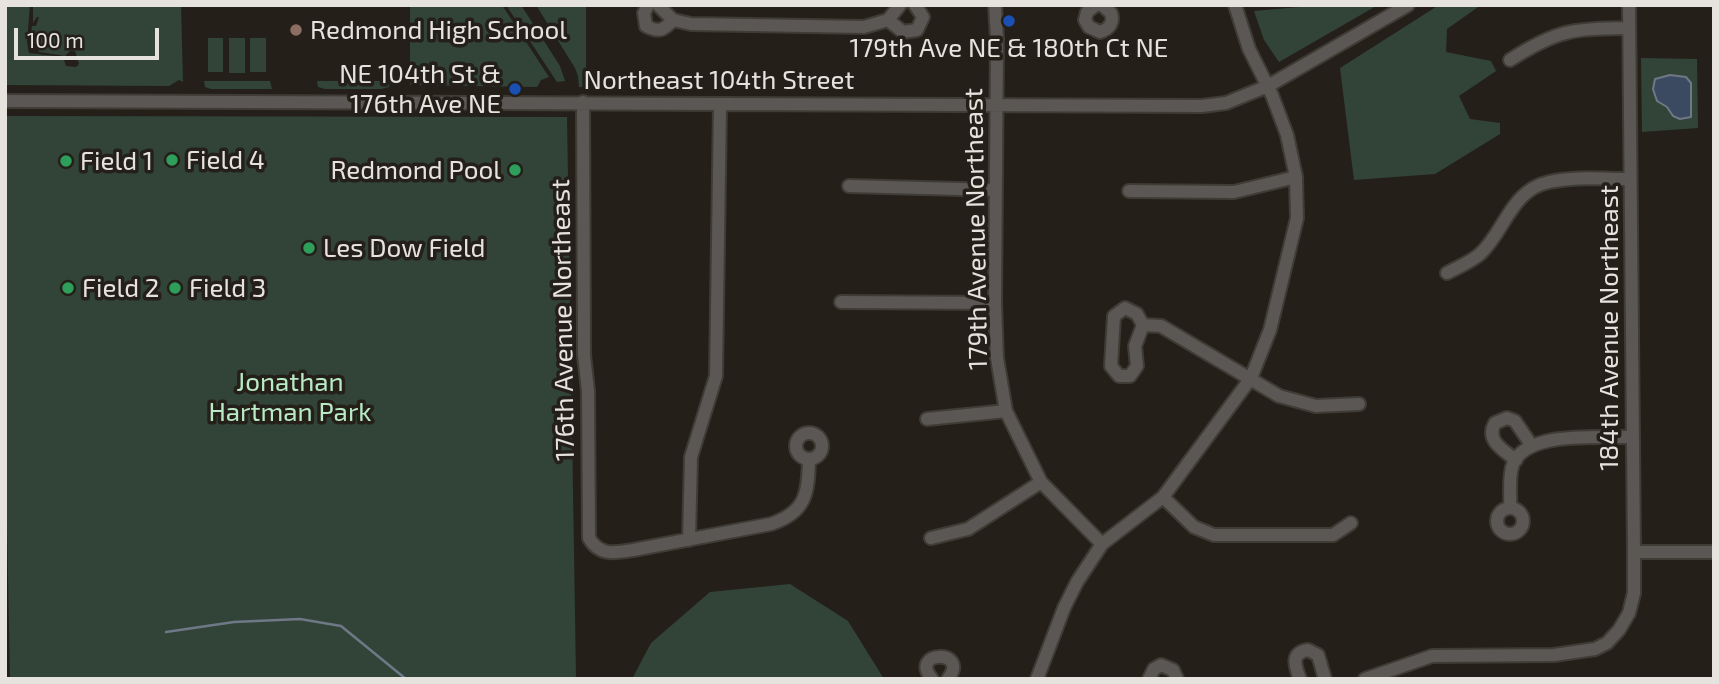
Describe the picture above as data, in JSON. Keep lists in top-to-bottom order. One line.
{"streets":{"street":["Northeast 104th Street","179th Avenue Northeast","176th Avenue Northeast","184th Avenue Northeast"]},"crossings":[["Northeast 104th Street","179th Avenue Northeast"],["Northeast 104th Street","176th Avenue Northeast"]],"parks":["Jonathan Hartman Park"],"places":["179th Ave NE & 180th Ct NE","Redmond High School","NE 104th St & 176th Ave NE","Field 4","Field 1","Redmond Pool","Les Dow Field","Field 2","Field 3"],"scale_bar":"100 m"}
